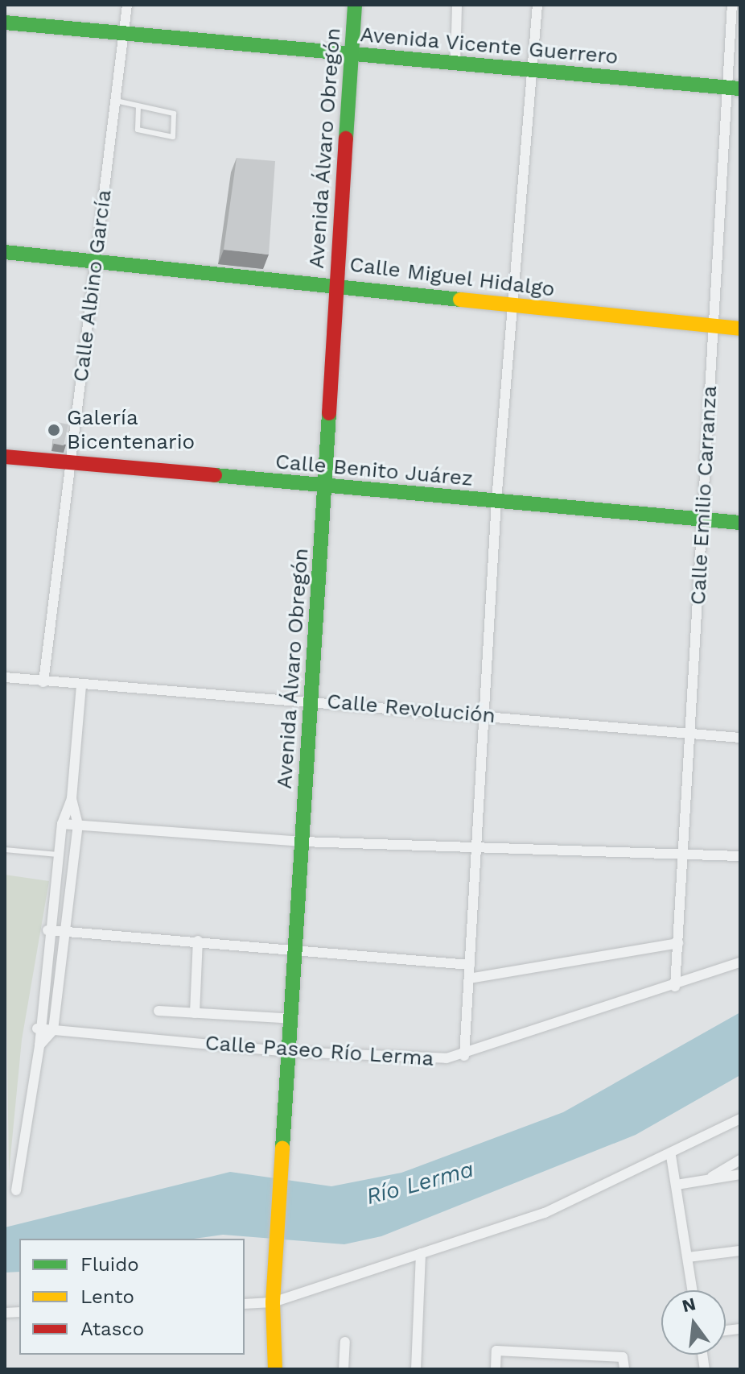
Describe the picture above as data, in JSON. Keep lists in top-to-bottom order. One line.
{"streets":{"street":["Avenida Vicente Guerrero","Avenida Álvaro Obregón","Calle Miguel Hidalgo","Calle Albino García","Calle Benito Juárez","Calle Emilio Carranza","Calle Revolución","Calle Paseo Río Lerma"]},"crossings":[["Avenida Vicente Guerrero","Avenida Álvaro Obregón"],["Avenida Vicente Guerrero","Calle Albino García"],["Avenida Vicente Guerrero","Calle Emilio Carranza"],["Avenida Álvaro Obregón","Calle Miguel Hidalgo"],["Avenida Álvaro Obregón","Calle Benito Juárez"],["Avenida Álvaro Obregón","Calle Revolución"],["Avenida Álvaro Obregón","Calle Paseo Río Lerma"],["Calle Miguel Hidalgo","Calle Albino García"],["Calle Miguel Hidalgo","Calle Emilio Carranza"],["Calle Albino García","Calle Benito Juárez"],["Calle Albino García","Calle Revolución"],["Calle Benito Juárez","Calle Emilio Carranza"],["Calle Emilio Carranza","Calle Revolución"],["Calle Emilio Carranza","Calle Paseo Río Lerma"]],"water":["Río Lerma"],"places":["Galería Bicentenario"],"legend":["Fluido","Lento","Atasco"],"north":"top"}
